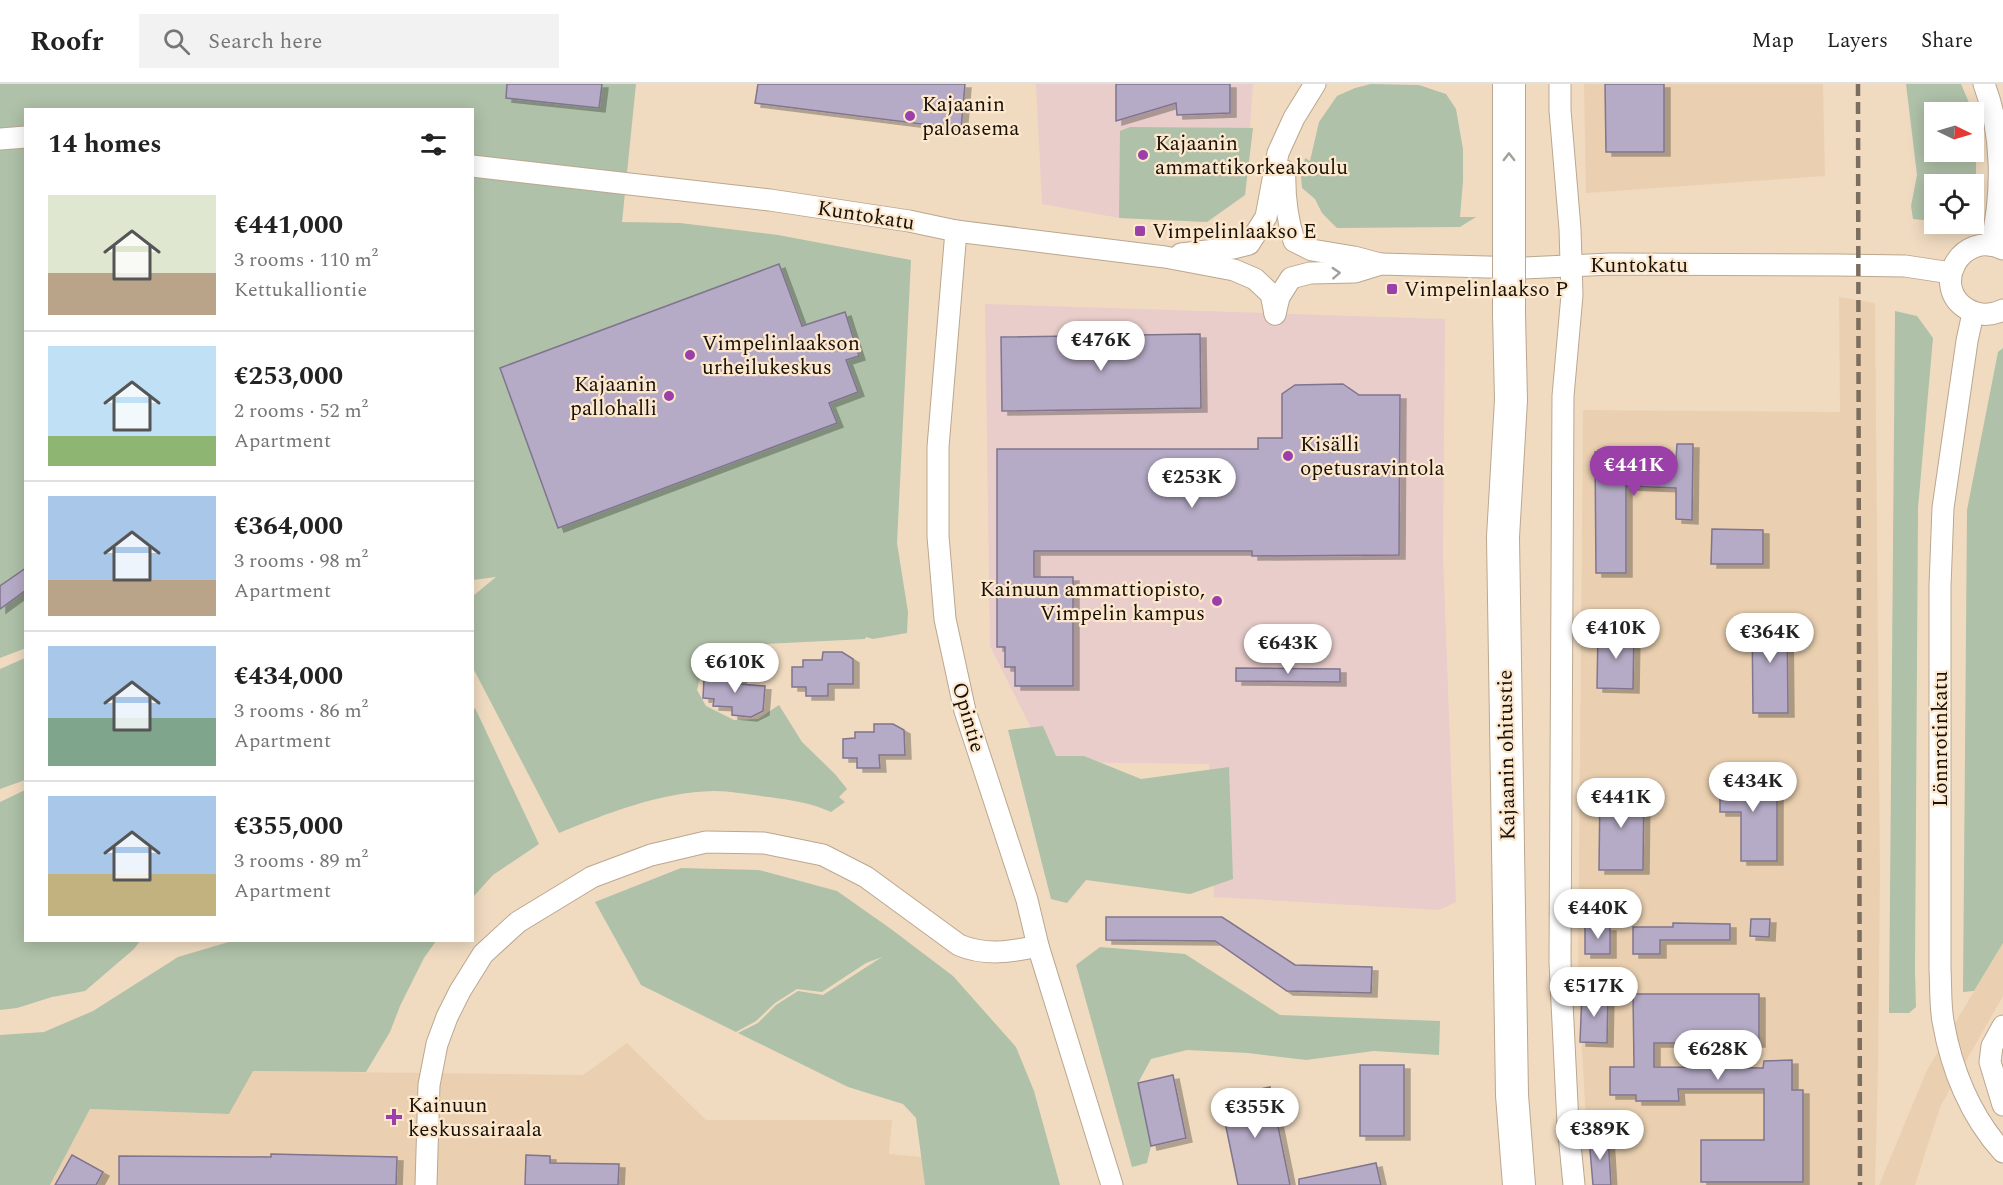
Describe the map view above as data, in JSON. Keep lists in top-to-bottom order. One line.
{"streets":{"highway":["Kajaanin ohitustie"],"street":["Kuntokatu","Opintie","Lönnrotinkatu"]},"crossings":[["Kuntokatu","Opintie"]],"places":{"other":["Kajaanin paloasema","Kajaanin ammattikorkeakoulu","Vimpelinlaakson urheilukeskus","Kajaanin pallohalli","Kisälli opetusravintola","Kainuun ammattiopisto, Vimpelin kampus"],"transit":["Vimpelinlaakso E","Vimpelinlaakso P"],"health":["Kainuun keskussairaala"]},"north":"right","page":{"header":"Roofr","search":"Search here","nav":["Map","Layers","Share"],"heading":"14 homes","list":[{"name":"€441,000","note":"3 rooms · 110 m² · Kettukalliontie"},{"name":"€253,000","note":"2 rooms · 52 m² · Apartment"},{"name":"€364,000","note":"3 rooms · 98 m² · Apartment"},{"name":"€434,000","note":"3 rooms · 86 m² · Apartment"},{"name":"€355,000","note":"3 rooms · 89 m² · Apartment"}],"price":["€476K","€441K","€253K","€410K","€364K","€643K","€610K","€434K","€441K","€440K","€517K","€628K","€355K","€389K"]}}
